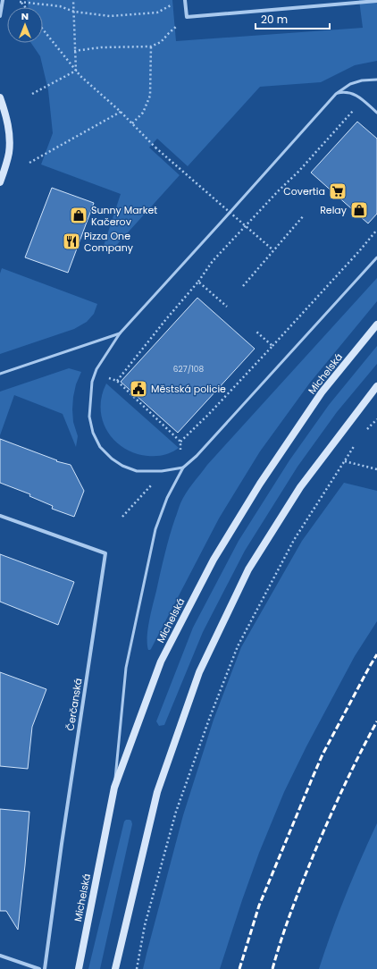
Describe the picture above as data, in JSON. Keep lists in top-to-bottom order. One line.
{"streets":{"main road":["Michelská"],"street":["Čerčanská"]},"places":{"supermarket":["Covertia"],"shop":["Relay","Sunny Market Kačerov"],"restaurant":["Pizza One Company"],"public building":["Městská policie"]},"house_numbers":["627/108"],"scale_bar":"20 m","north":"top"}
